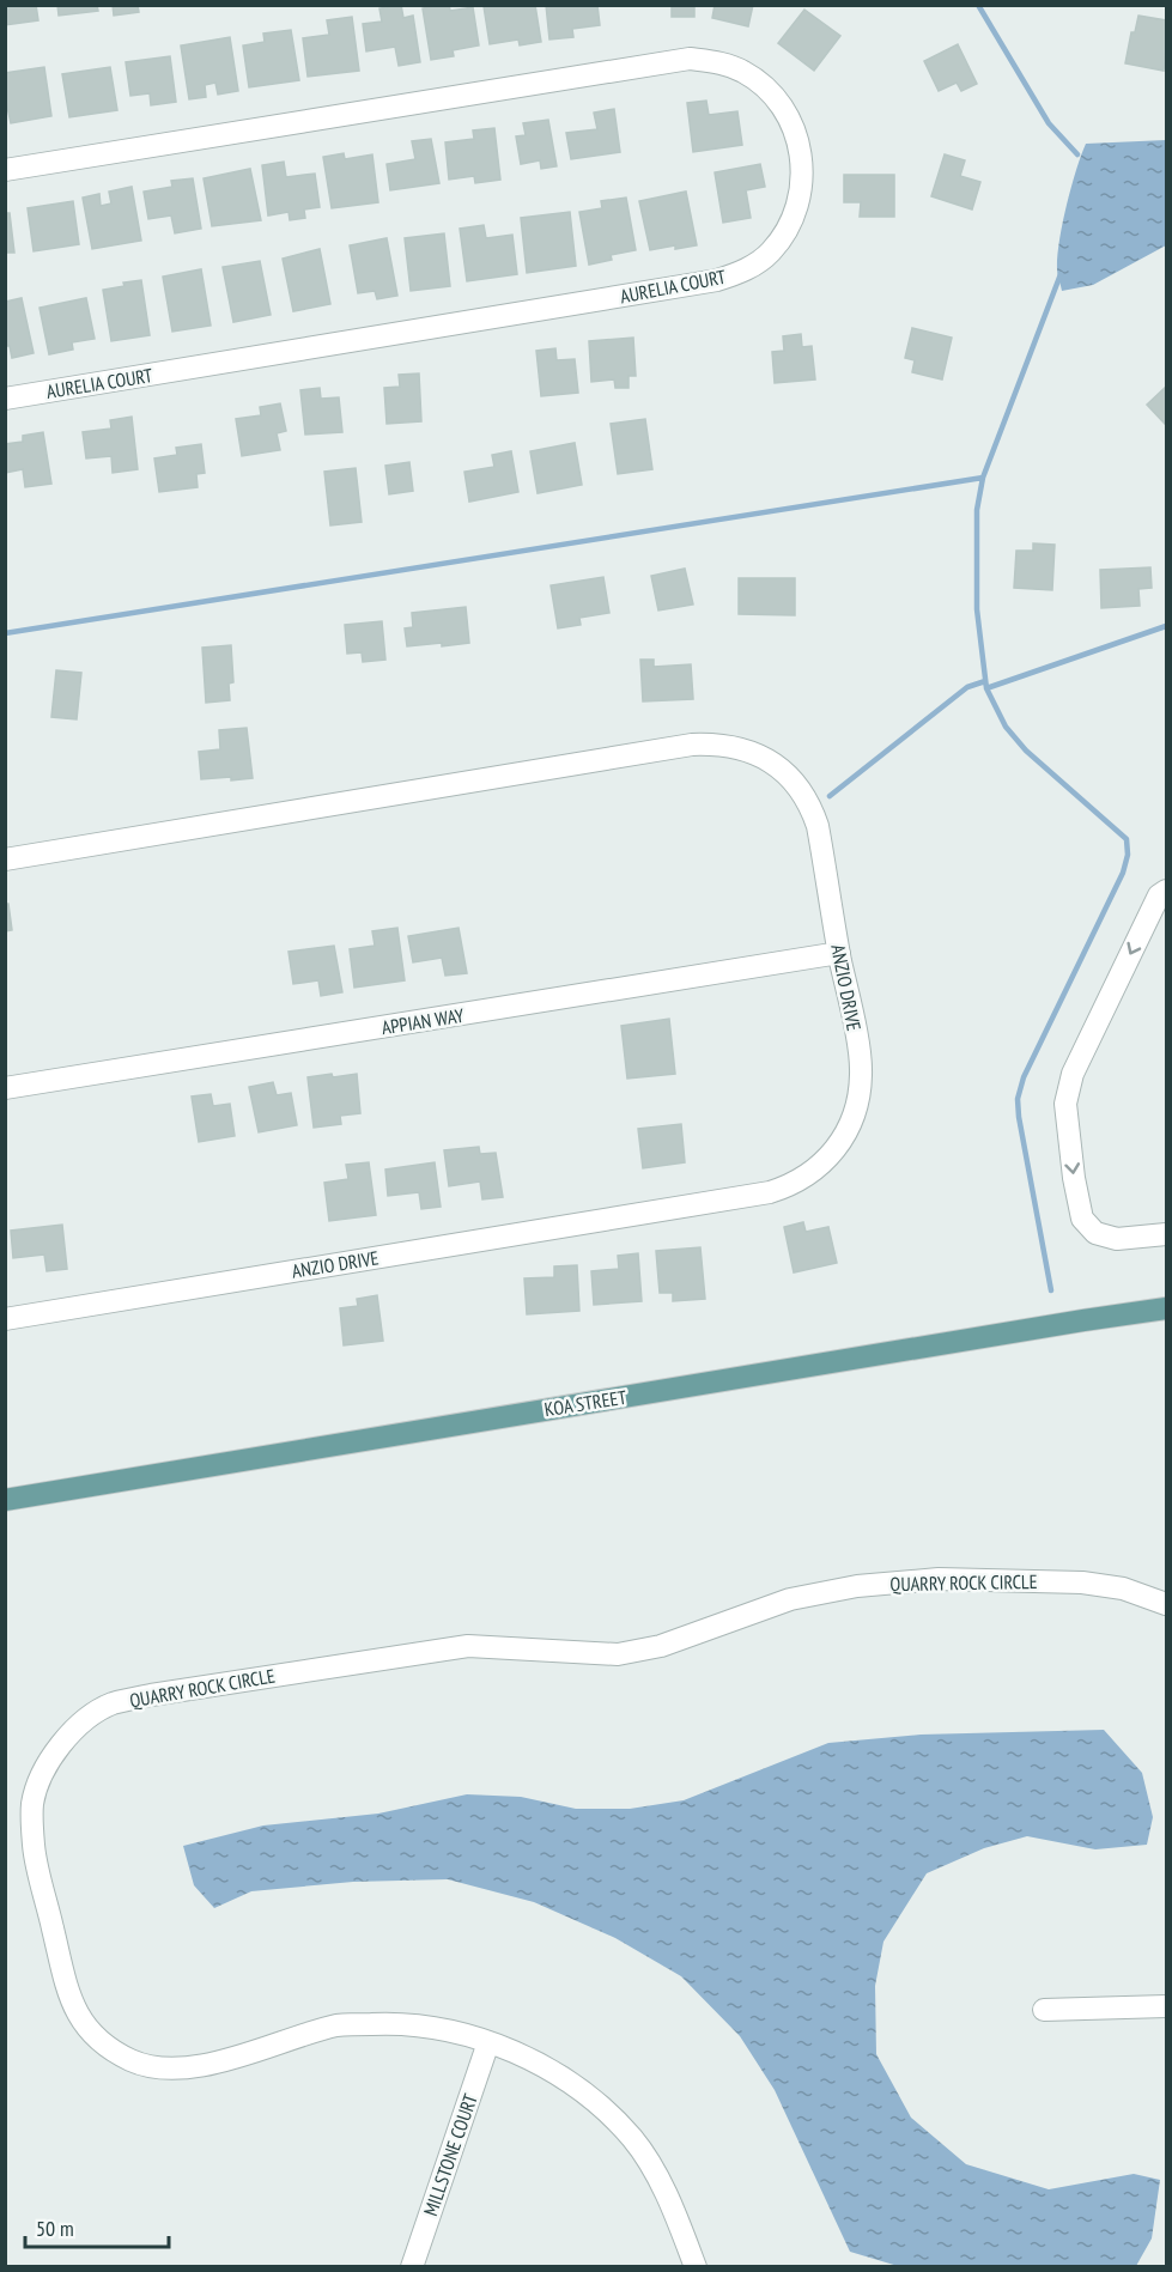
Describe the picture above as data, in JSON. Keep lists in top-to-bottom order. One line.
{"streets":{"main road":["KOA STREET"],"street":["AURELIA COURT","ANZIO DRIVE","APPIAN WAY","QUARRY ROCK CIRCLE","MILLSTONE COURT"]},"crossings":[["ANZIO DRIVE","APPIAN WAY"],["QUARRY ROCK CIRCLE","MILLSTONE COURT"]],"scale_bar":"50 m"}
